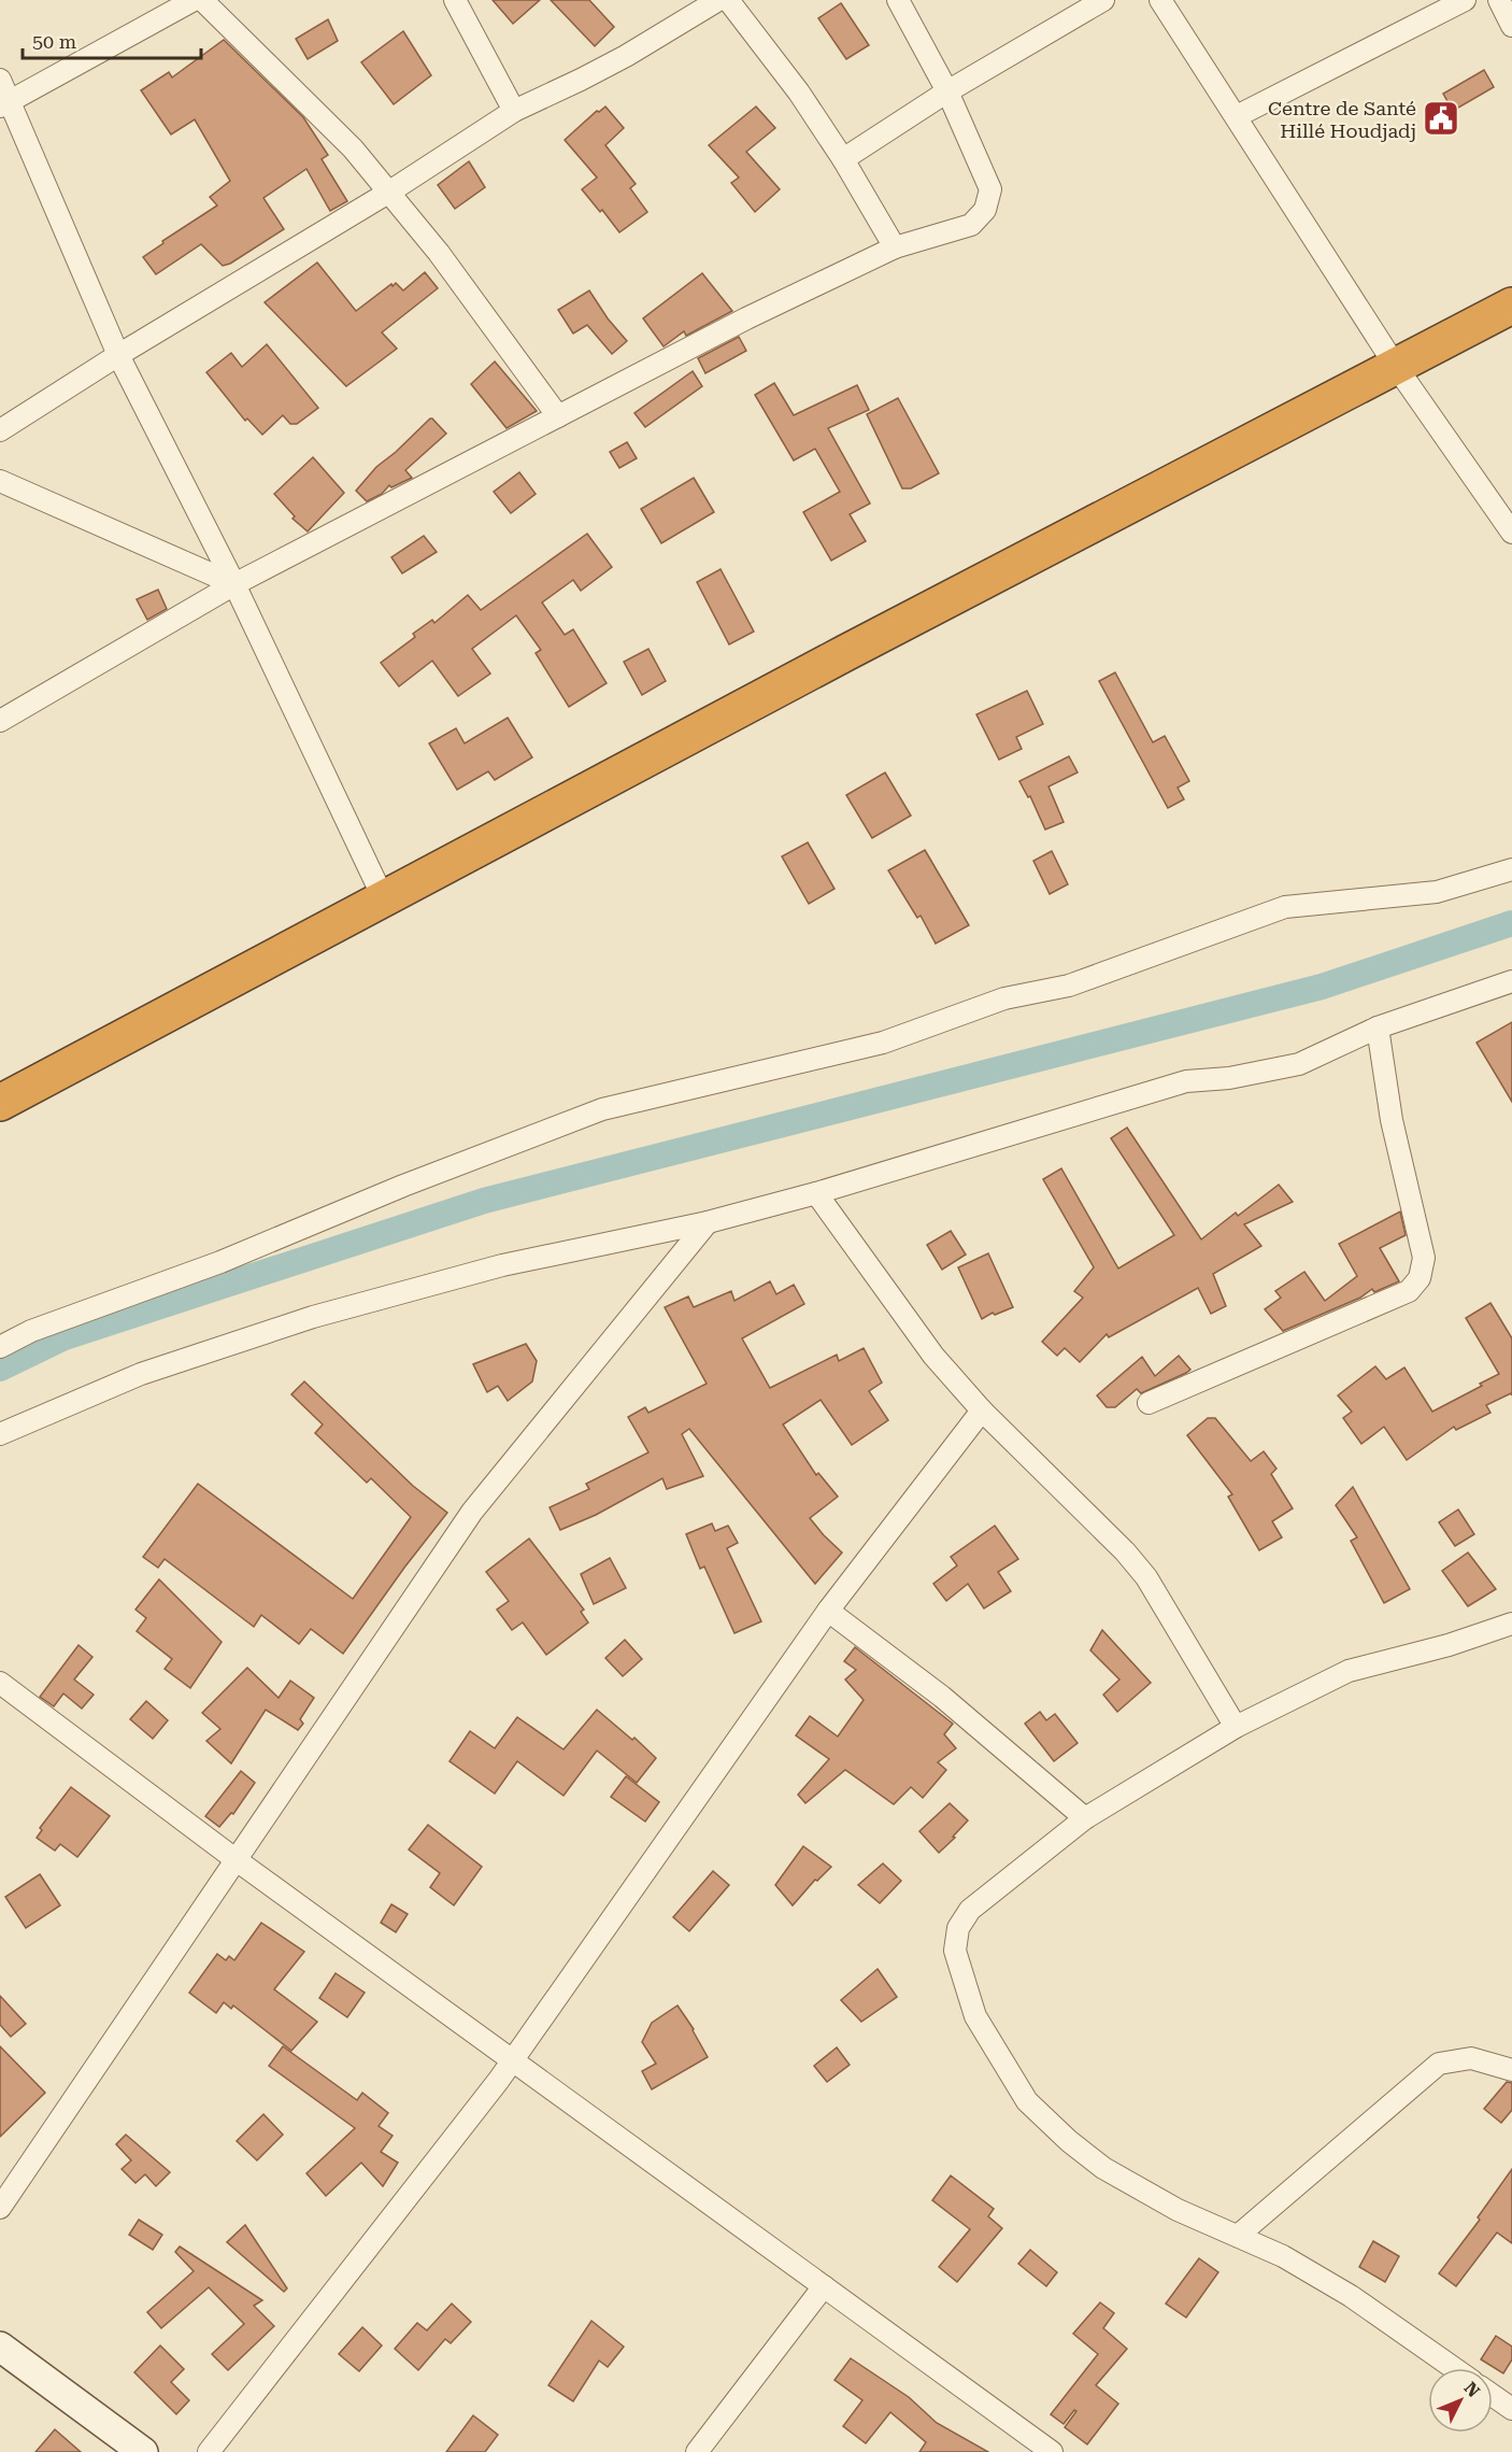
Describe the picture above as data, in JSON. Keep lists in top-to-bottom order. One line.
{"places":{"public building":["Centre de Santé Hillé Houdjadj"]},"scale_bar":"50 m","north":"top right"}
